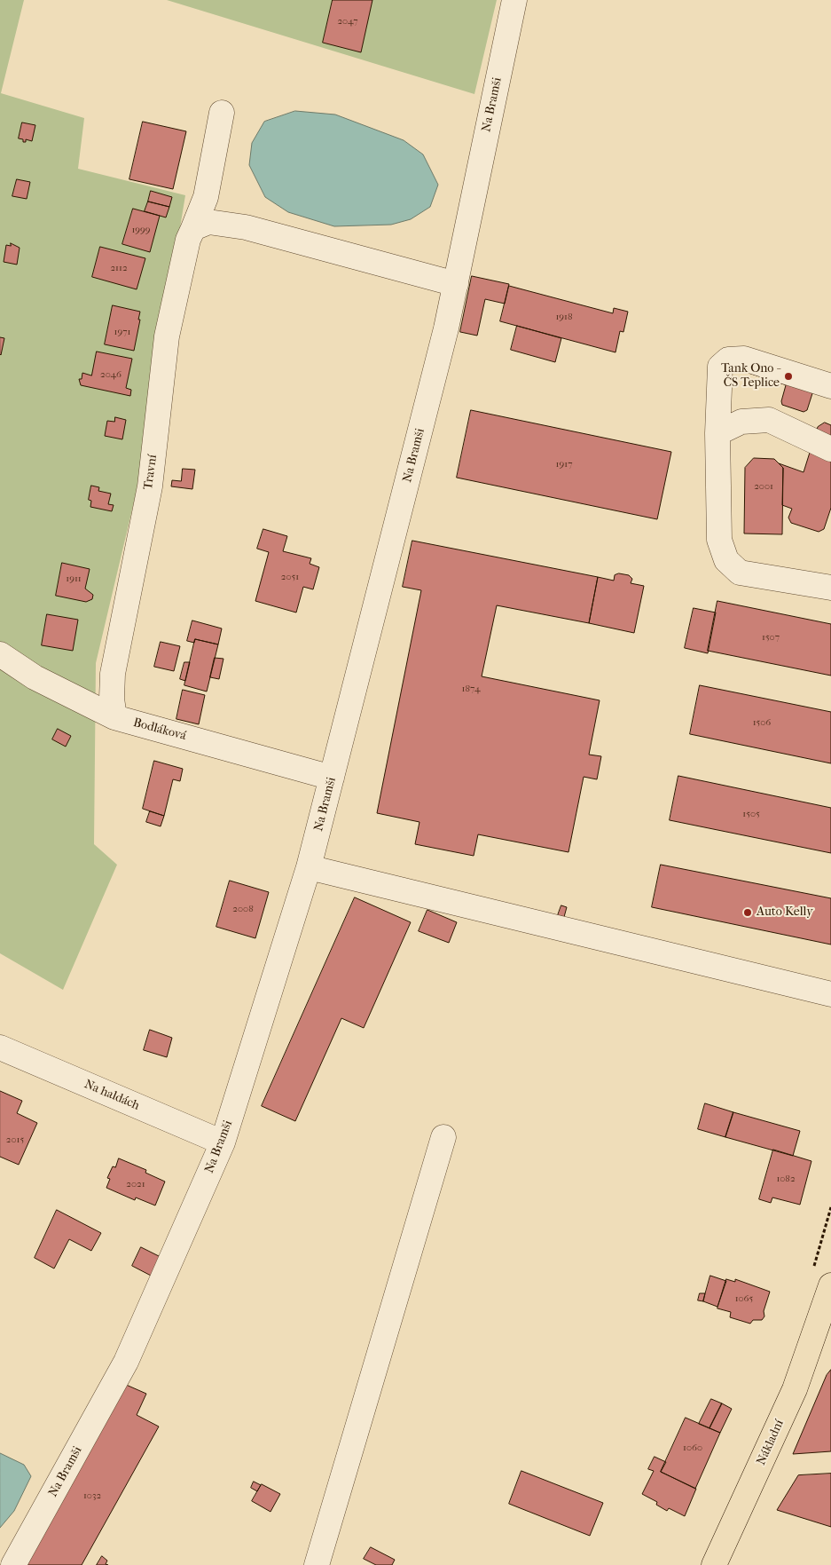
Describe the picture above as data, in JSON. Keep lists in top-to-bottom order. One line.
{"streets":{"main road":["Nákladní"],"street":["Na Bramši","Travní","Bodláková","Na haldách"]},"crossings":[["Na Bramši","Bodláková"],["Na Bramši","Na haldách"],["Travní","Bodláková"]],"places":["Tank Ono - ČS Teplice","Auto Kelly"],"house_numbers":["2047","1999","2112","1918","1971","2046","1917","2001","2051","1911","1507","1874","1506","1505","2008","2015","1082","2021","1065","1060","1032"]}
